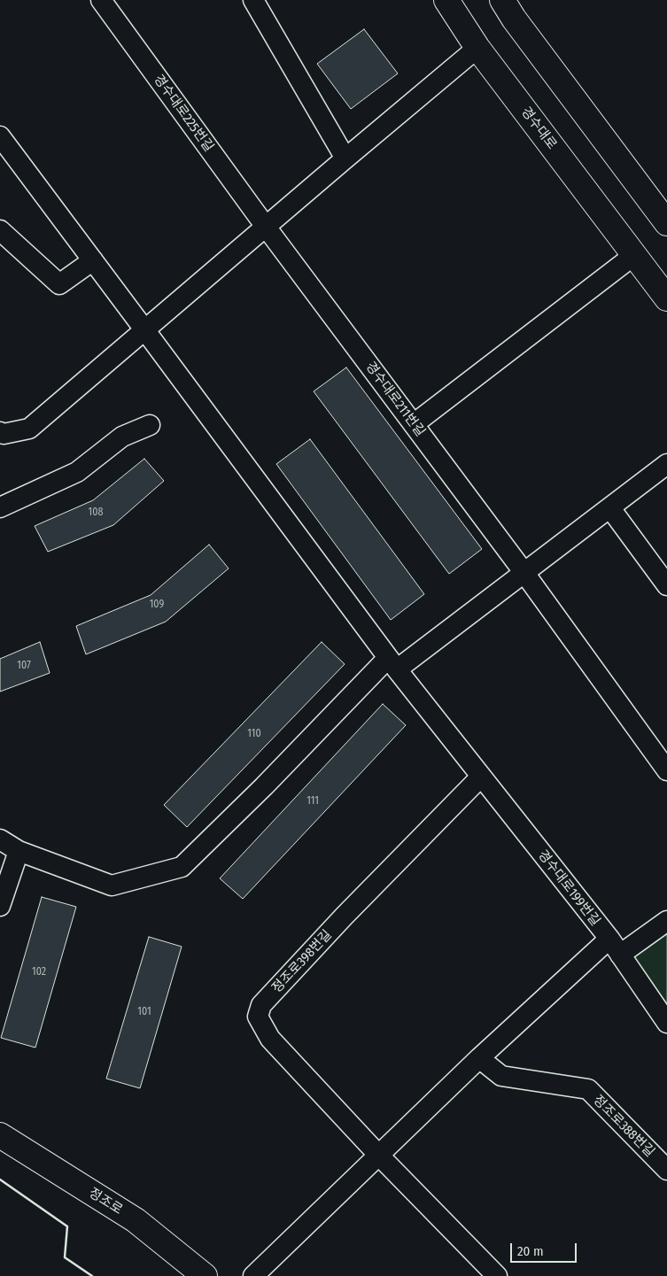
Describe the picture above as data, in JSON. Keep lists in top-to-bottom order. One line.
{"streets":{"main road":["경수대로","정조로"],"street":["경수대로225번길","경수대로211번길","경수대로199번길","정조로398번길","정조로388번길"]},"crossings":[["경수대로225번길","경수대로211번길"],["경수대로199번길","정조로398번길"]],"house_numbers":["108","109","107","110","111","102","101"],"scale_bar":"20 m"}
